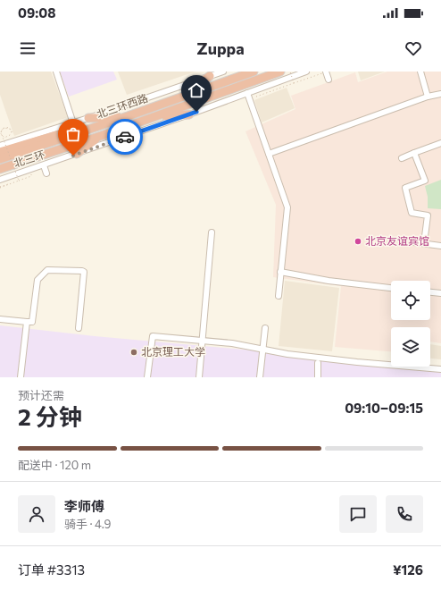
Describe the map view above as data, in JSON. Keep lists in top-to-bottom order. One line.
{"streets":{"highway":["北三环"],"street":["北三环西路"]},"places":["北京友谊宾馆","北京理工大学"],"page":{"status":"09:08","header":"Zuppa","heading":["2 分钟","预计还需","09:10–09:15"],"panel":["李师傅","骑手 · 4.9","订单 #3313","¥126"],"bar":"配送中 · 120 m"}}
